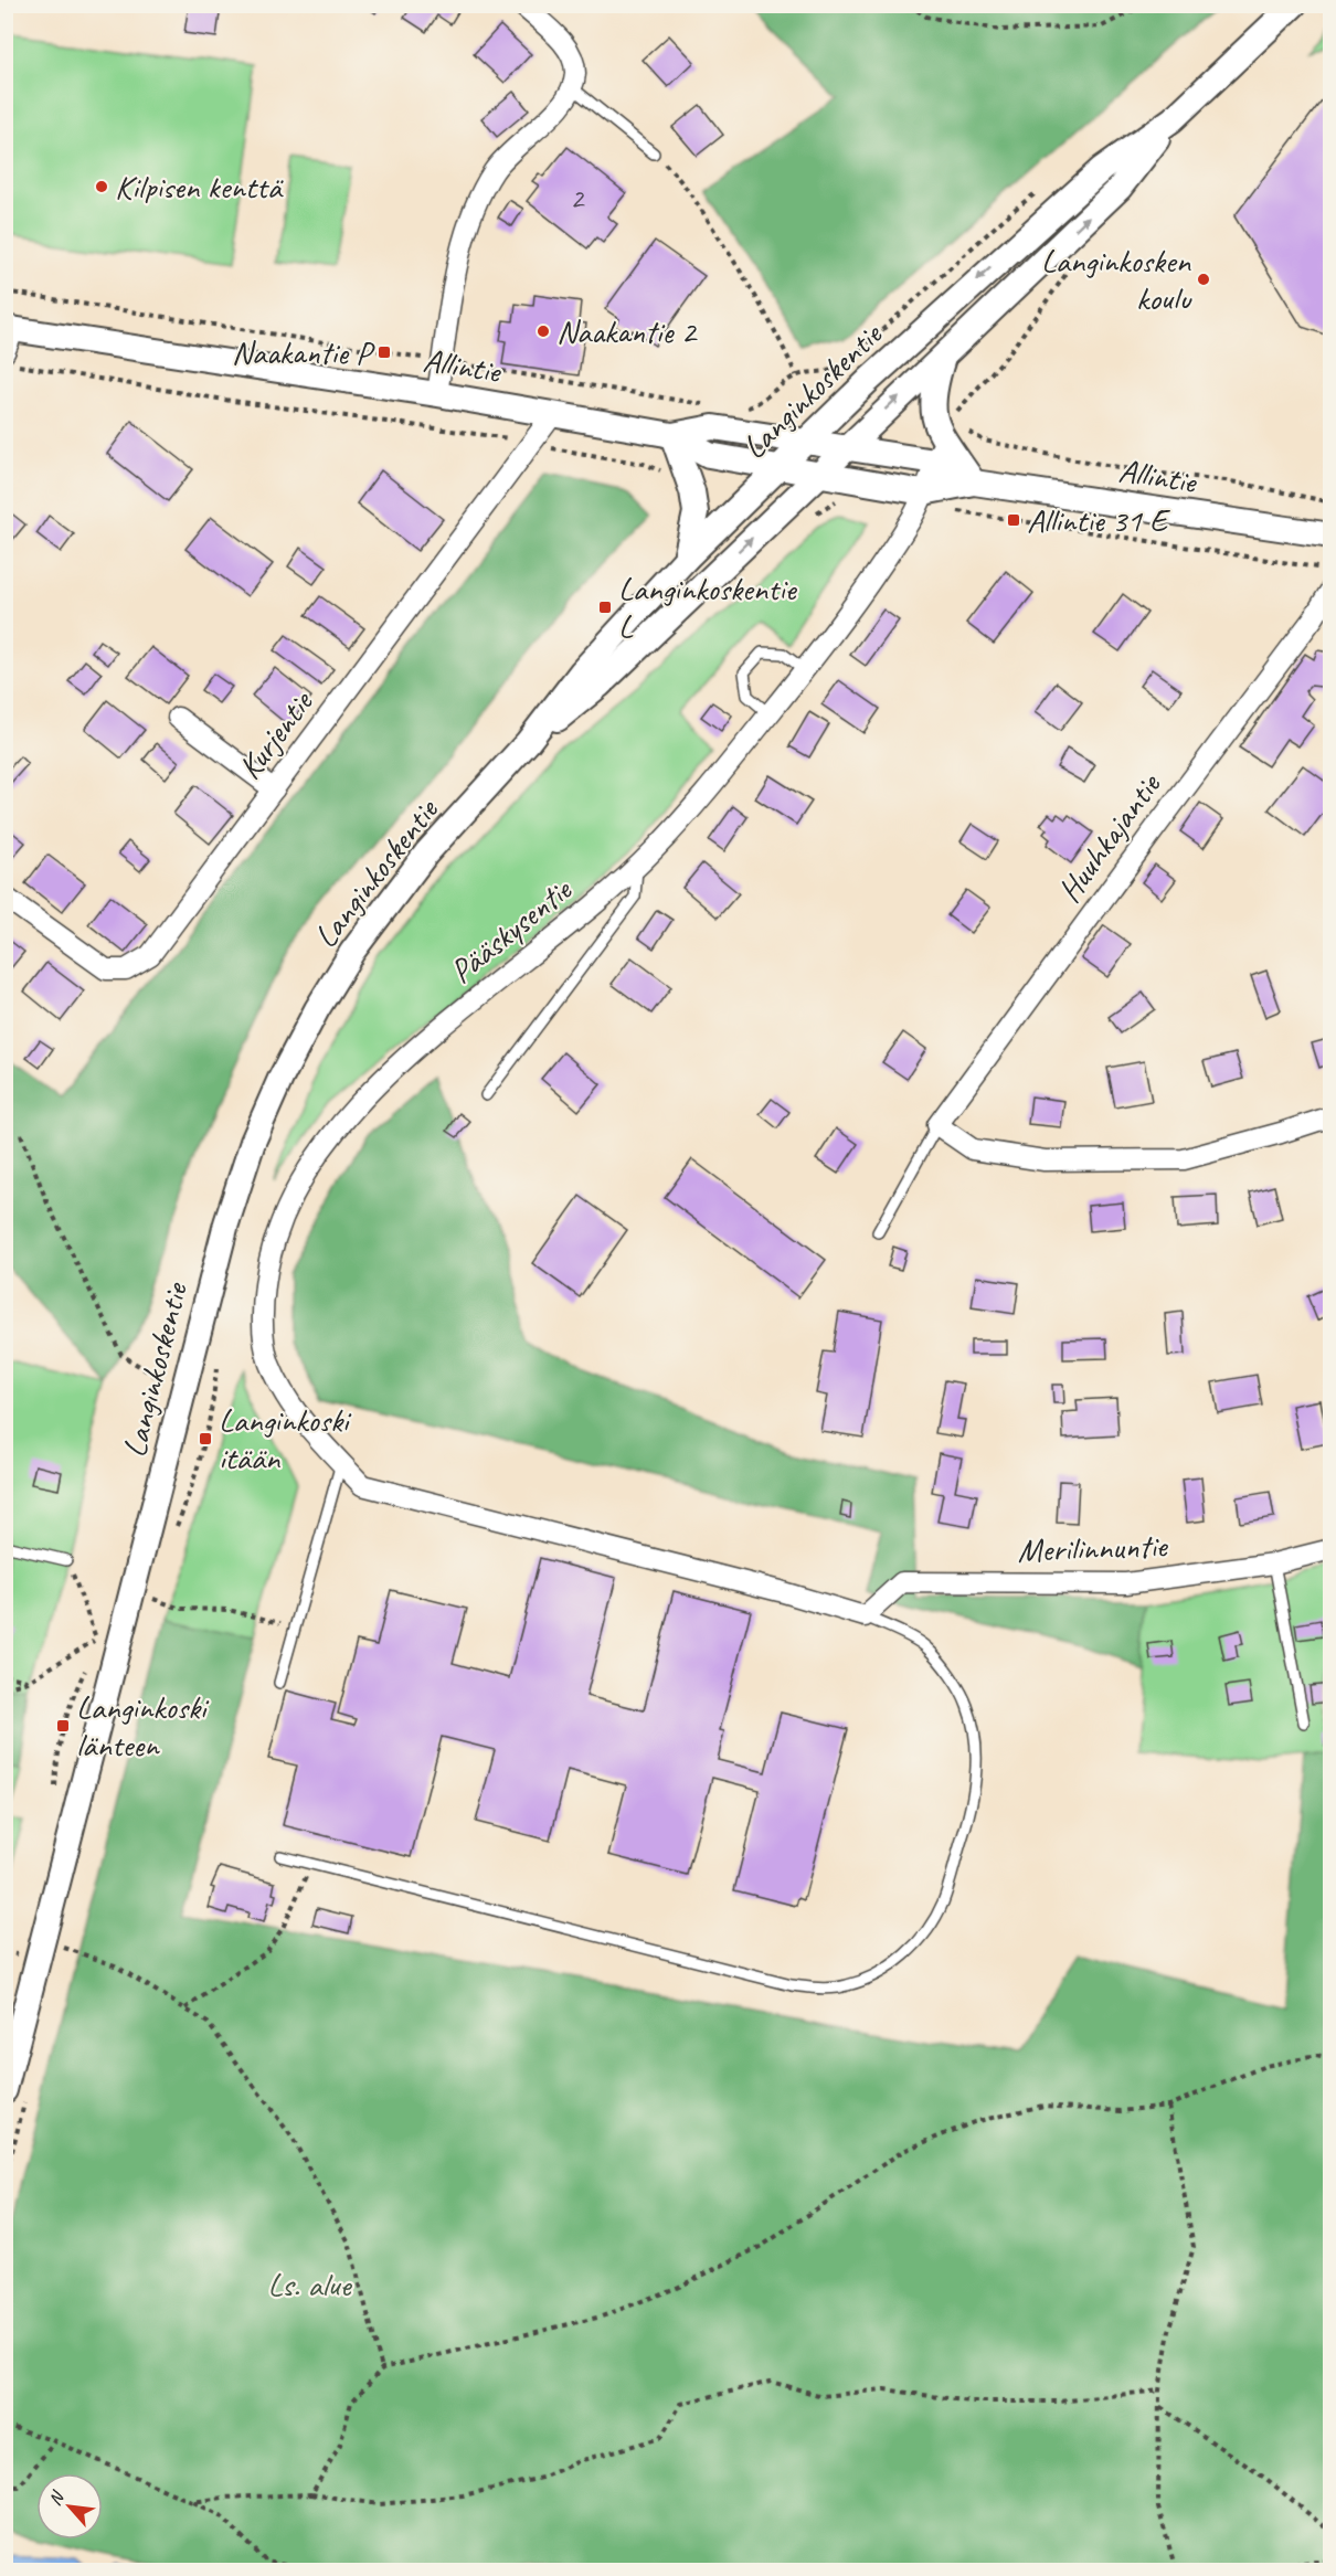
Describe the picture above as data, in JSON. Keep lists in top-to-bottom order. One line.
{"streets":{"street":["Allintie","Langinkoskentie","Kurjentie","Huuhkajantie","Pääskysentie","Merilinnuntie"]},"crossings":[["Allintie","Langinkoskentie"],["Allintie","Kurjentie"],["Allintie","Pääskysentie"],["Pääskysentie","Merilinnuntie"]],"parks":["Ls. alue"],"places":{"other":["Kilpisen kenttä","Langinkosken koulu","Naakantie 2"],"transit":["Naakantie P","Allintie 31 E","Langinkoskentie L","Langinkoski itään","Langinkoski länteen"]},"house_numbers":["2"],"north":"top left"}
